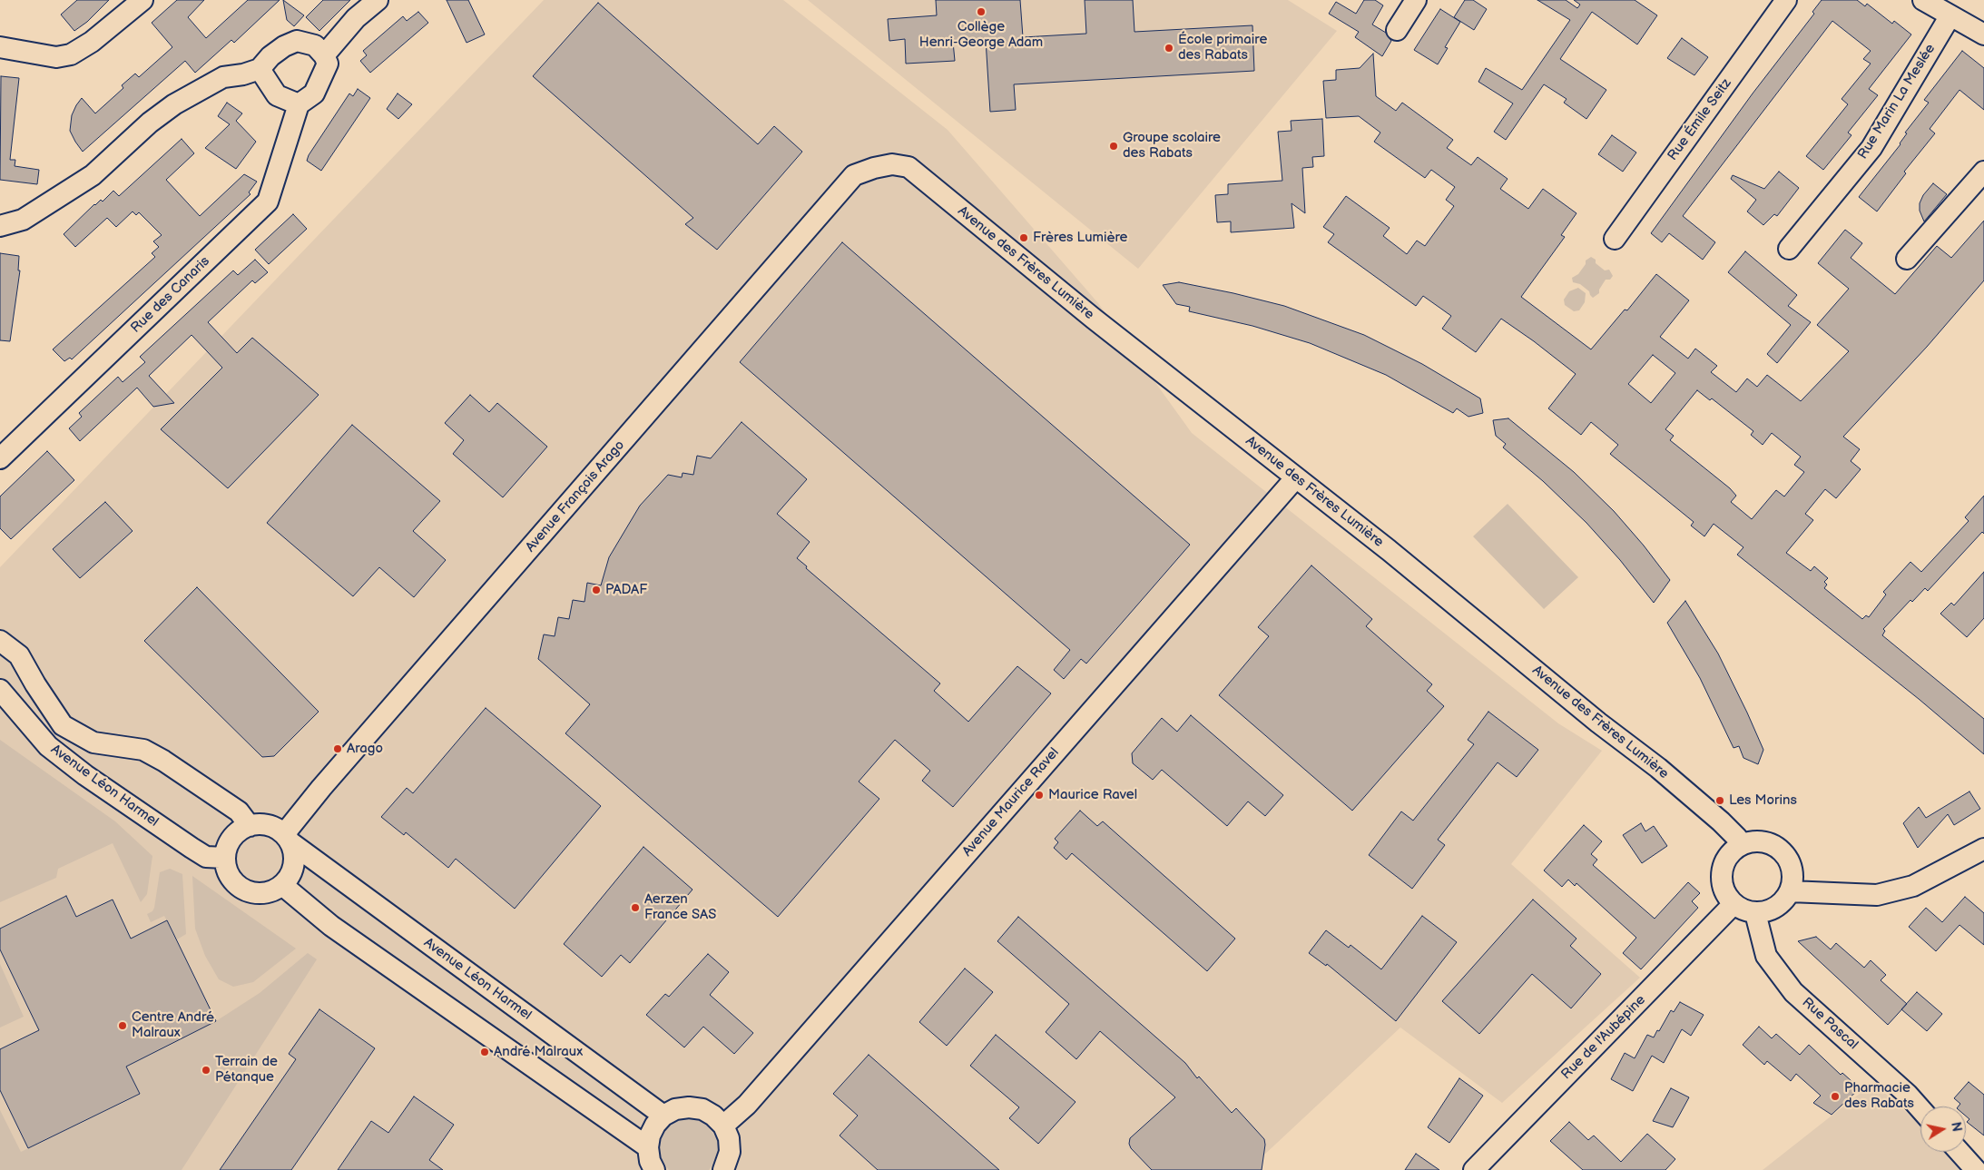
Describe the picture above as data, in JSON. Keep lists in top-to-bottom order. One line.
{"streets":{"street":["Rue Marin La Meslée","Rue Émile Seitz","Avenue des Frères Lumière","Rue des Canaris","Avenue François Arago","Avenue Léon Harmel","Avenue Maurice Ravel","Rue Pascal","Rue de l'Aubépine"]},"crossings":[["Avenue des Frères Lumière","Avenue François Arago"],["Avenue des Frères Lumière","Avenue Maurice Ravel"],["Avenue des Frères Lumière","Rue Pascal"],["Avenue des Frères Lumière","Rue de l'Aubépine"],["Avenue François Arago","Avenue Léon Harmel"],["Rue Pascal","Rue de l'Aubépine"]],"places":["Collège Henri-George Adam","École primaire des Rabats","Groupe scolaire des Rabats","Frères Lumière","PADAF","Arago","Maurice Ravel","Les Morins","Aerzen France SAS","Centre André Malraux","André Malraux","Terrain de Pétanque","Pharmacie des Rabats"],"north":"right"}
